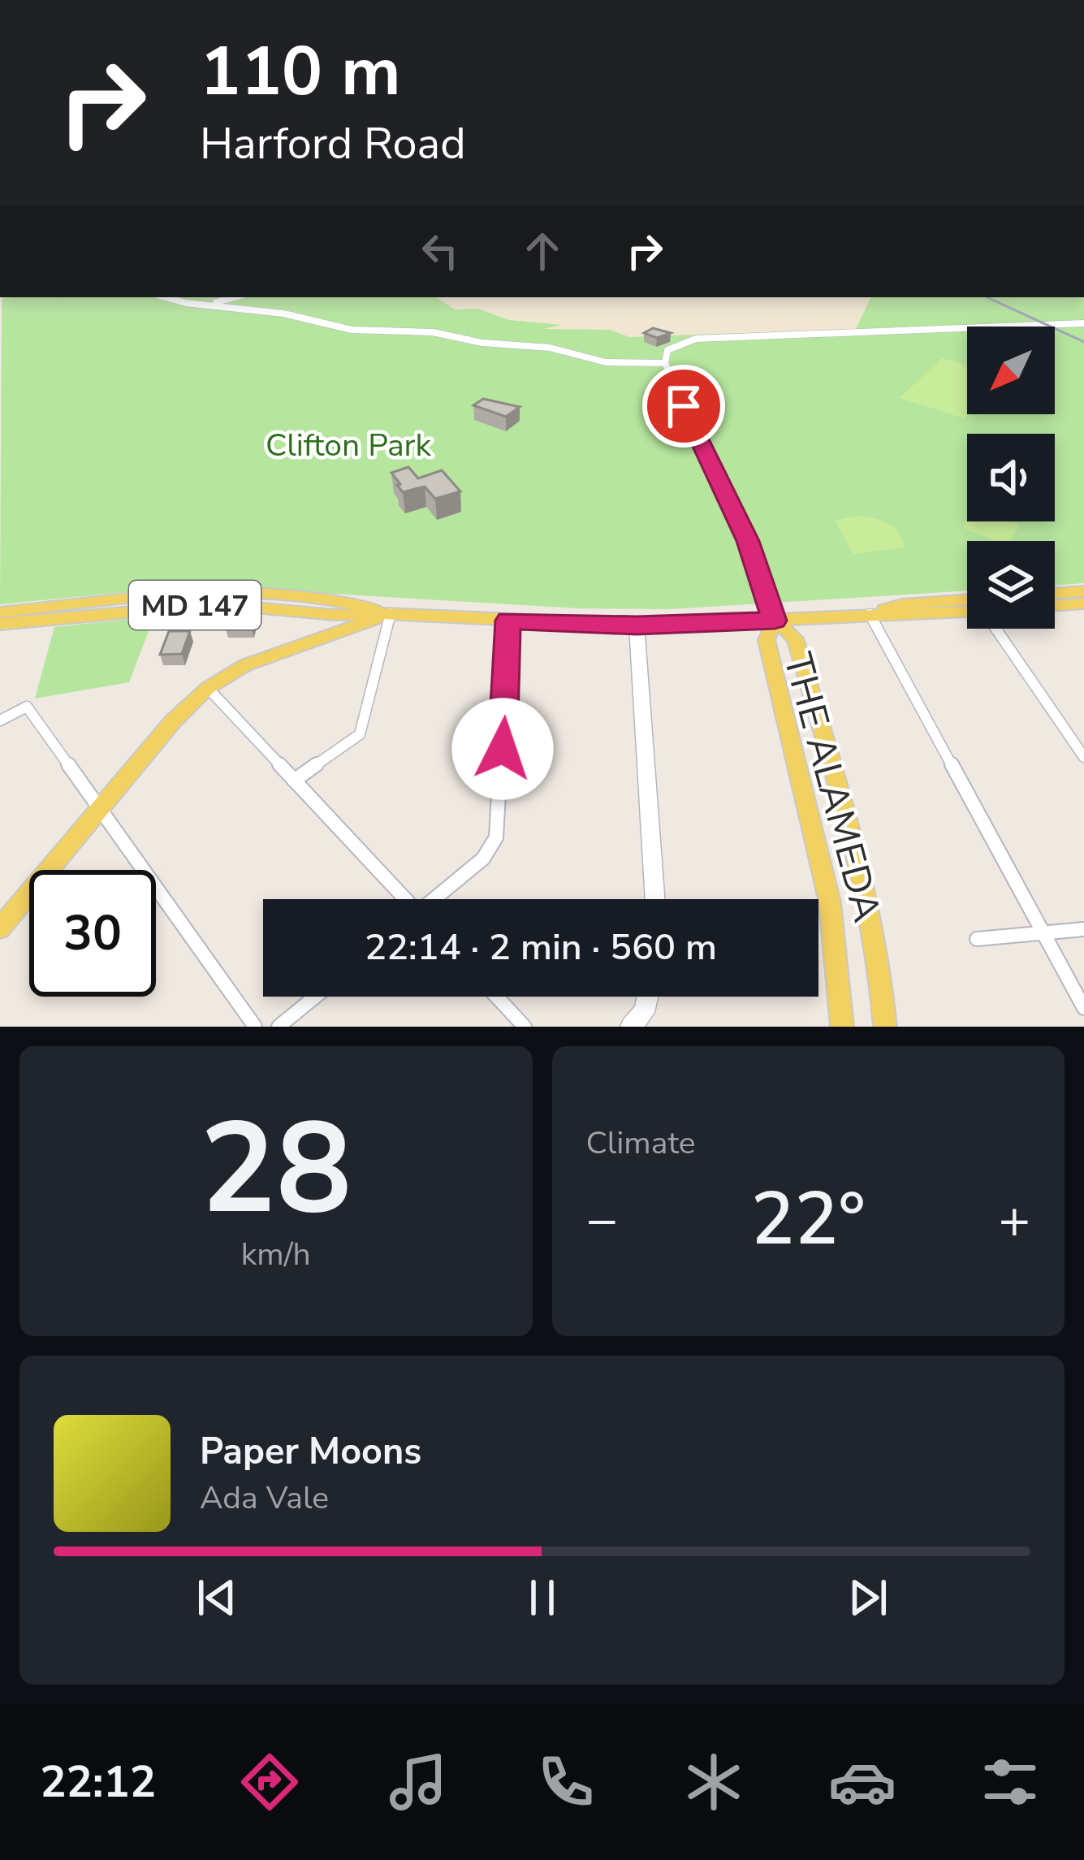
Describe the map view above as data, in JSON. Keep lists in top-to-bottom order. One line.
{"streets":{"main road":["MD 147","THE ALAMEDA"]},"crossings":[["MD 147","THE ALAMEDA"]],"parks":["Clifton Park"],"north":"bottom left","page":{"turn":["110 m","Harford Road"],"limit":"30","trip":"22:14 · 2 min · 560 m","tile":[["28","km/h"],"Climate"],"heat":["−","22°","+"],"song":["Paper Moons","Ada Vale"],"tabs":"22:12"}}
